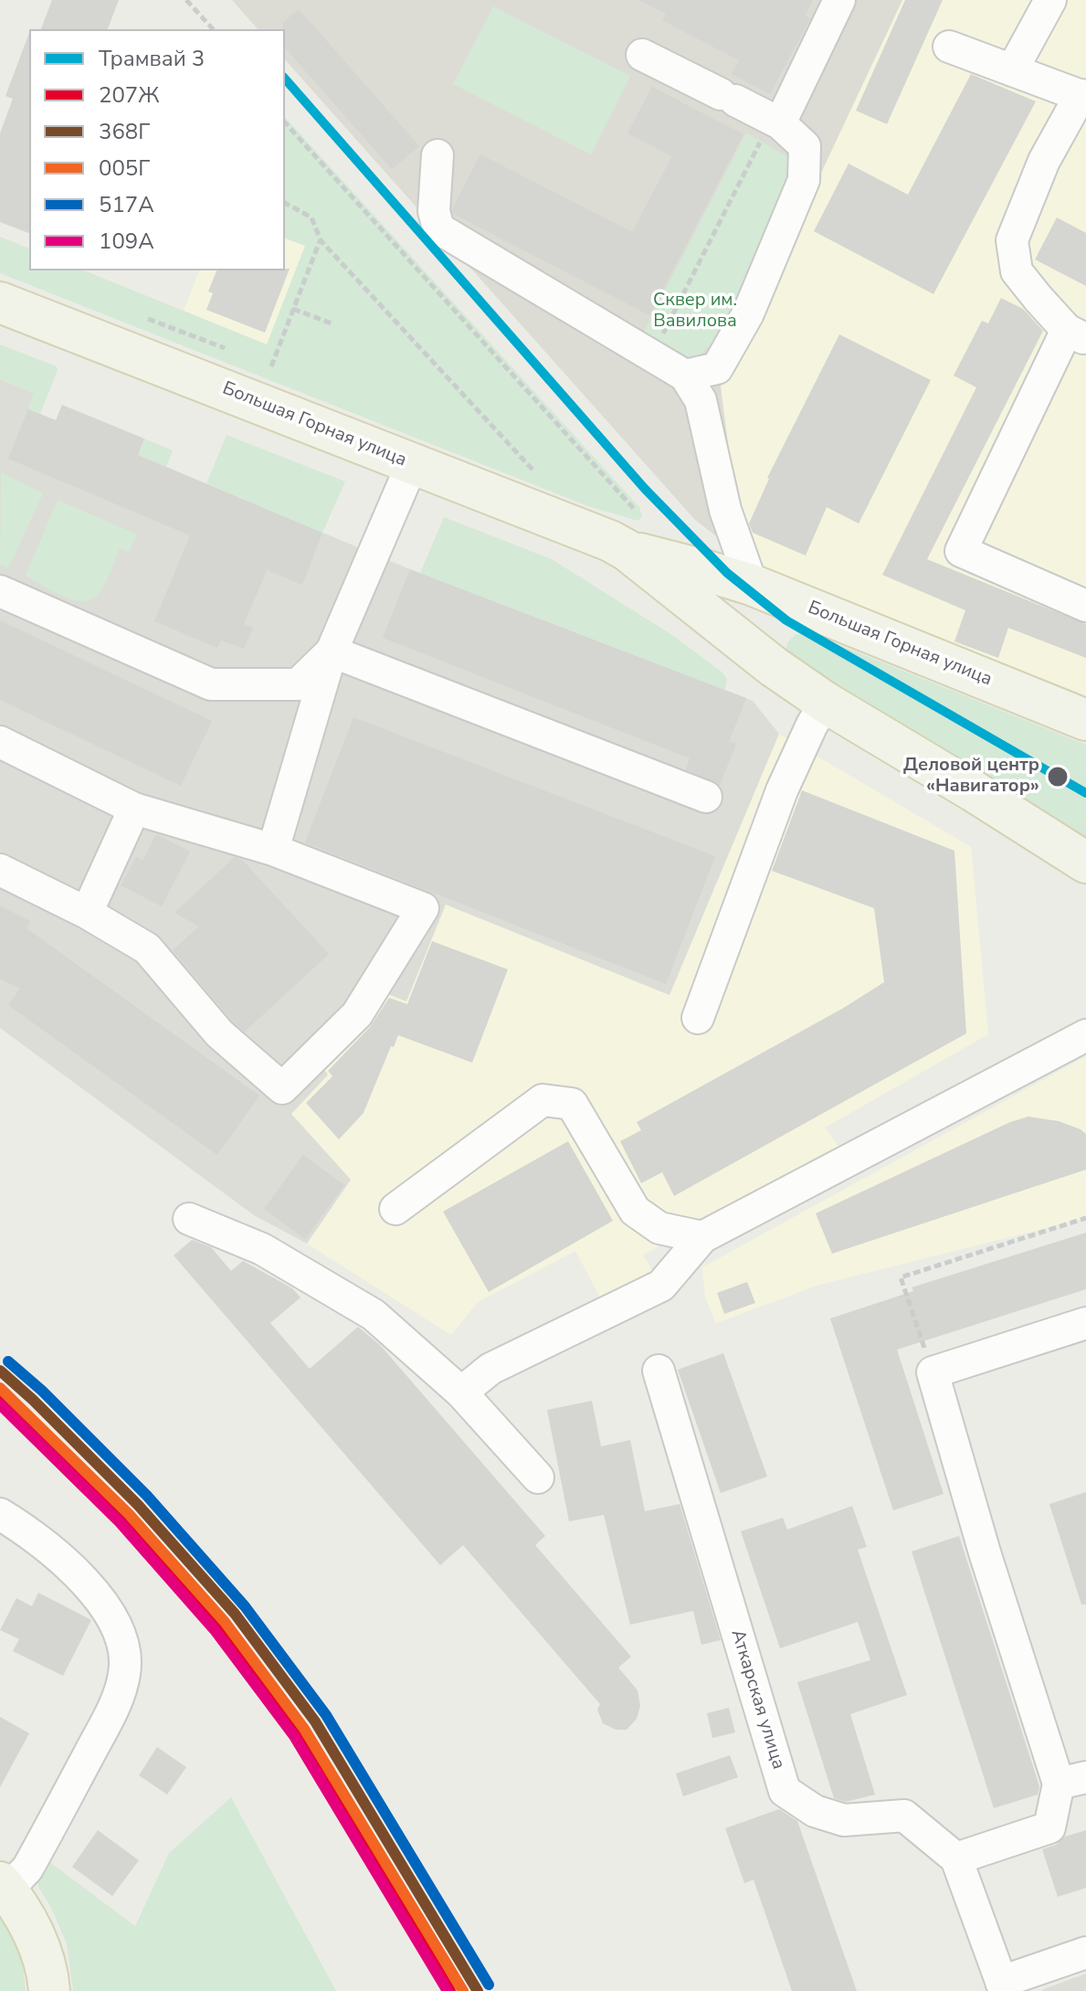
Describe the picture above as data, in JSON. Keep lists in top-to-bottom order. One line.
{"streets":{"main road":["Большая Горная улица"],"street":["Аткарская улица"]},"parks":["Сквер им. Вавилова"],"places":["Деловой центр «Навигатор»"],"lines":["tram line 3","transit line 517А","transit line 368Г","transit line 005Г","transit line 207Ж","transit line 109А"],"legend":["Трамвай 3","207Ж","368Г","005Г","517А","109А"]}
